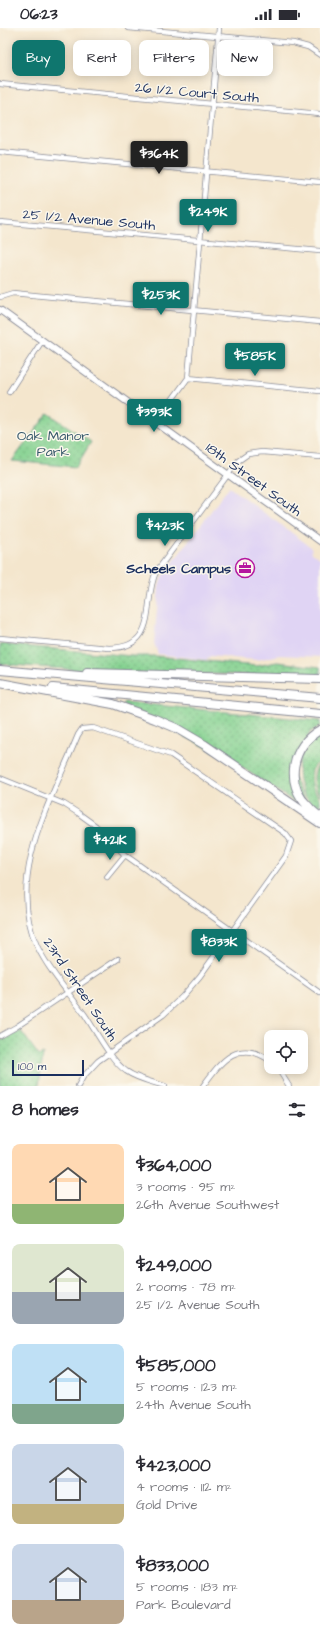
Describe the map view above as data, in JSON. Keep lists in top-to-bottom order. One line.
{"streets":{"street":["26 1/2 Court South","25 1/2 Avenue South","18th Street South","23rd Street South"]},"parks":["Oak Manor Park"],"places":{"office":["Scheels Campus"]},"scale_bar":"100 m","page":{"status":"06:23","chip":["Buy","Rent","Filters","New"],"price":["$364K","$249K","$253K","$585K","$393K","$423K","$421K","$833K"],"scale":"100 m","heading":"8 homes","list":[{"name":"$364,000","note":"3 rooms · 95 m² · 26th Avenue Southwest"},{"name":"$249,000","note":"2 rooms · 78 m² · 25 1/2 Avenue South"},{"name":"$585,000","note":"5 rooms · 123 m² · 24th Avenue South"},{"name":"$423,000","note":"4 rooms · 112 m² · Gold Drive"},{"name":"$833,000","note":"5 rooms · 183 m² · Park Boulevard"}]}}
